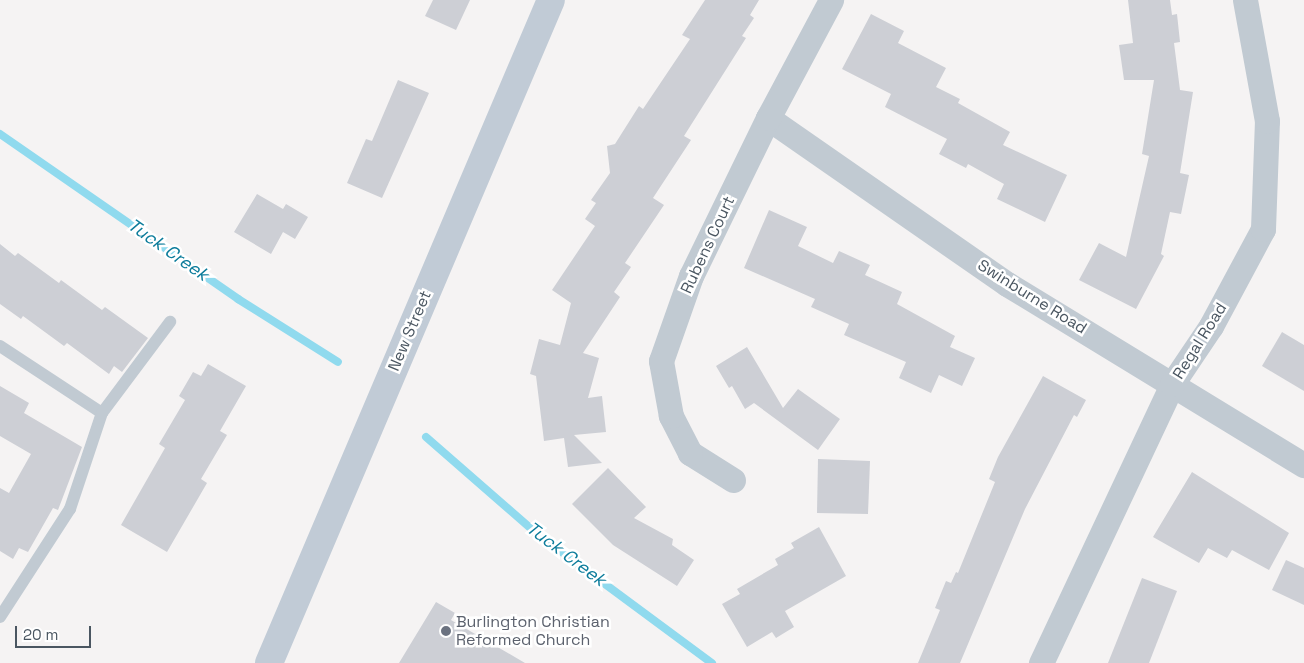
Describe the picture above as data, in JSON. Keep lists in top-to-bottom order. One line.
{"streets":{"main road":["New Street"],"street":["Rubens Court","Swinburne Road","Regal Road"]},"crossings":[["Rubens Court","Swinburne Road"],["Swinburne Road","Regal Road"]],"water":["Tuck Creek"],"places":["Burlington Christian Reformed Church"],"scale_bar":"20 m"}
